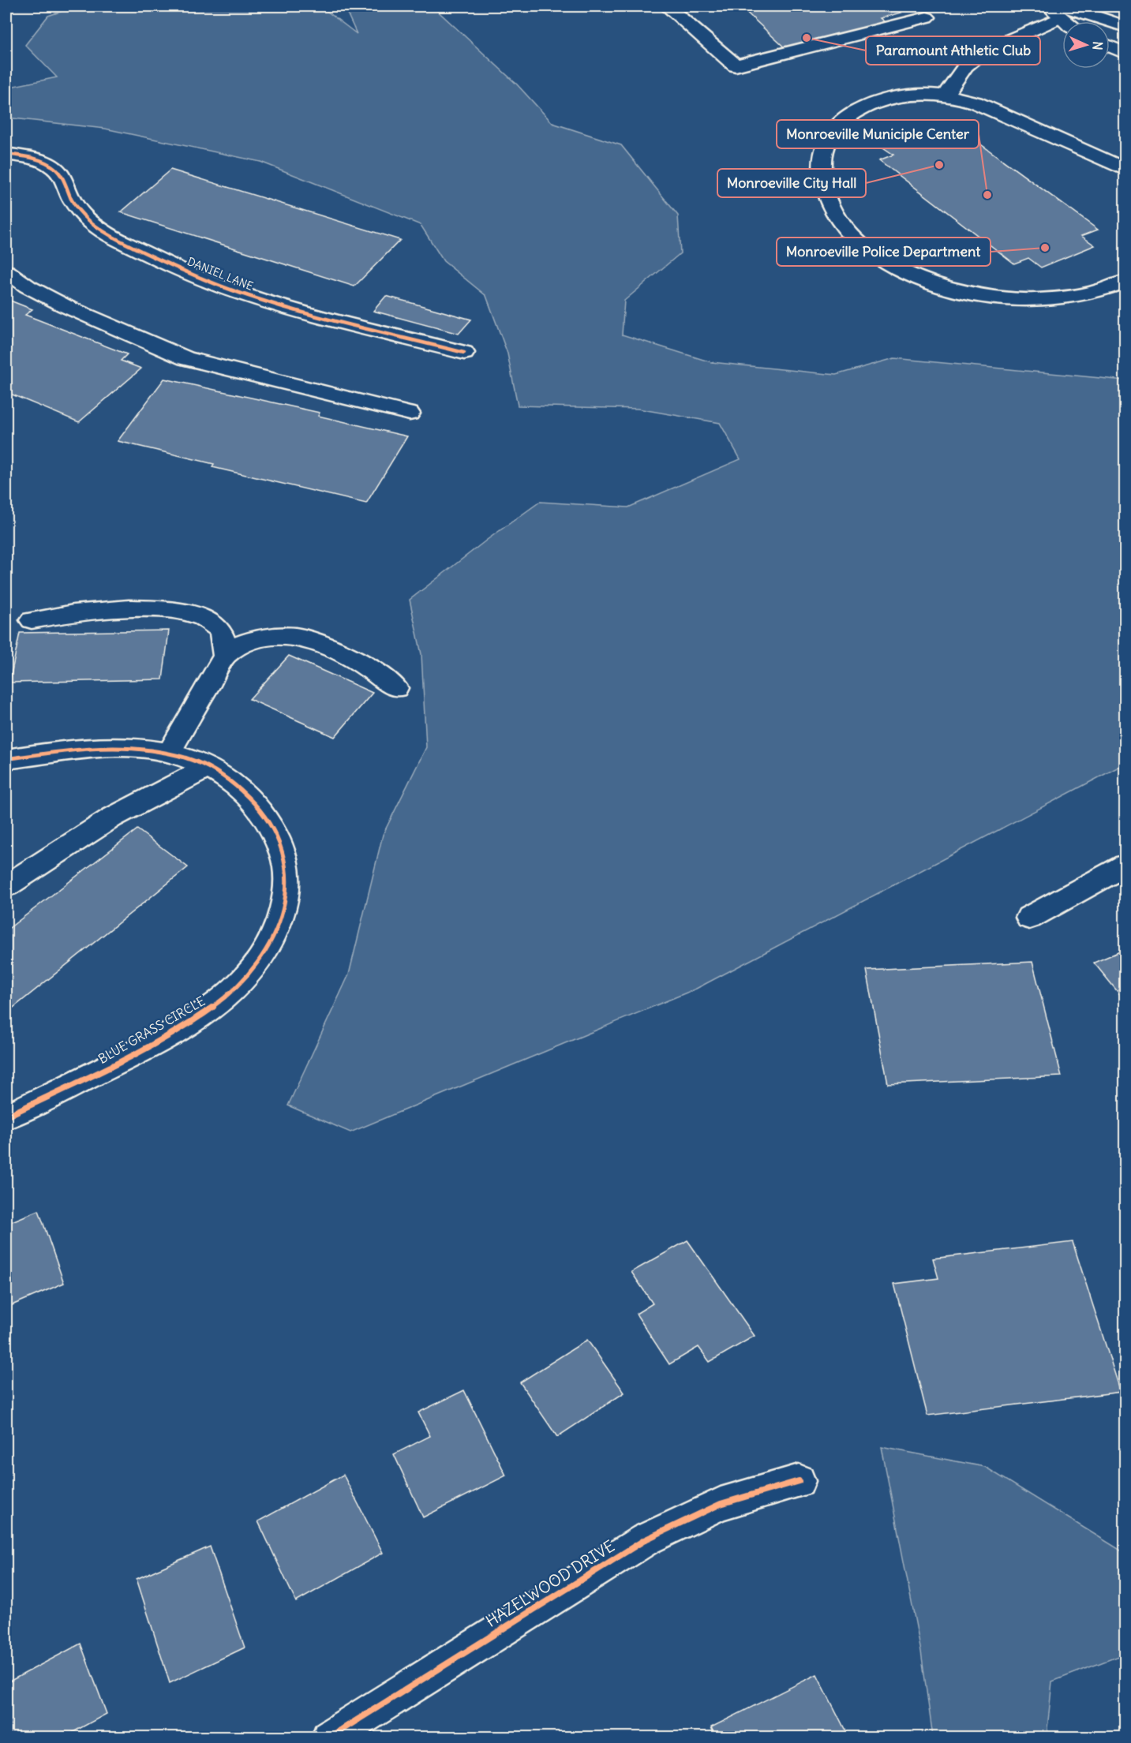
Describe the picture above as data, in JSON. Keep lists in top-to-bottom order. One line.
{"streets":{"street":["DANIEL LANE","BLUE GRASS CIRCLE","HAZELWOOD DRIVE"]},"places":["Paramount Athletic Club","Monroeville City Hall","Monroeville Municiple Center","Monroeville Police Department"],"north":"right"}
